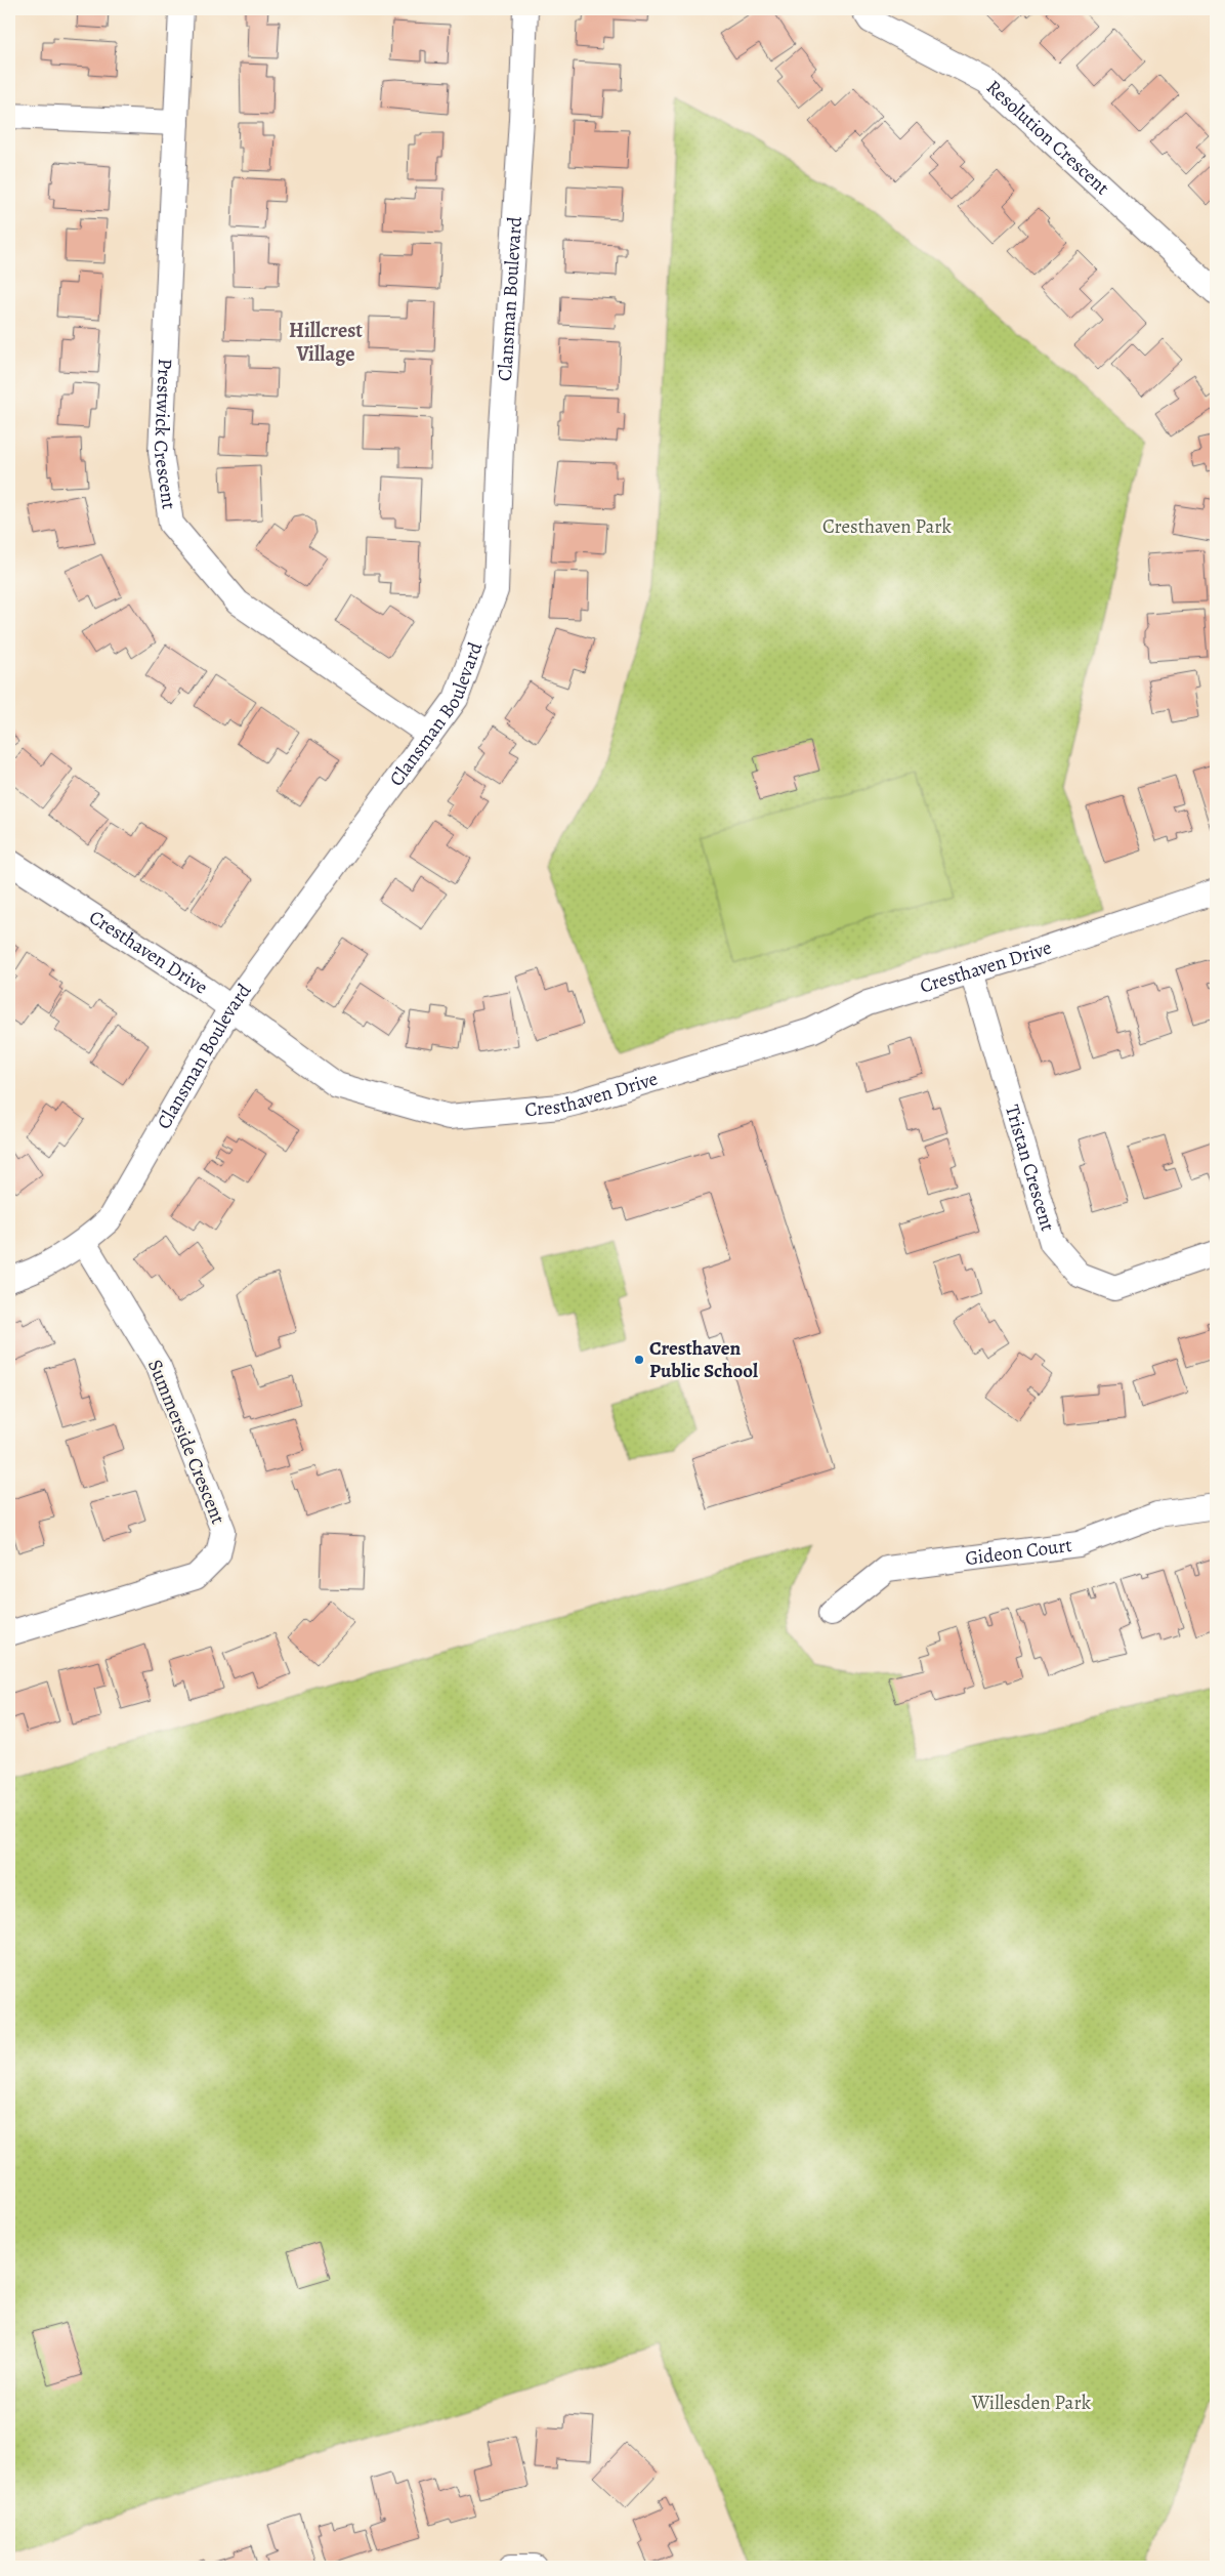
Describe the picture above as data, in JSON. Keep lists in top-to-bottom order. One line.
{"streets":{"street":["Resolution Crescent","Clansman Boulevard","Prestwick Crescent","Cresthaven Drive","Tristan Crescent","Summerside Crescent","Gideon Court"]},"crossings":[["Clansman Boulevard","Prestwick Crescent"],["Clansman Boulevard","Cresthaven Drive"],["Clansman Boulevard","Summerside Crescent"],["Cresthaven Drive","Tristan Crescent"]],"districts":["Hillcrest Village"],"parks":["Cresthaven Park","Willesden Park"],"places":["Cresthaven Public School"]}
